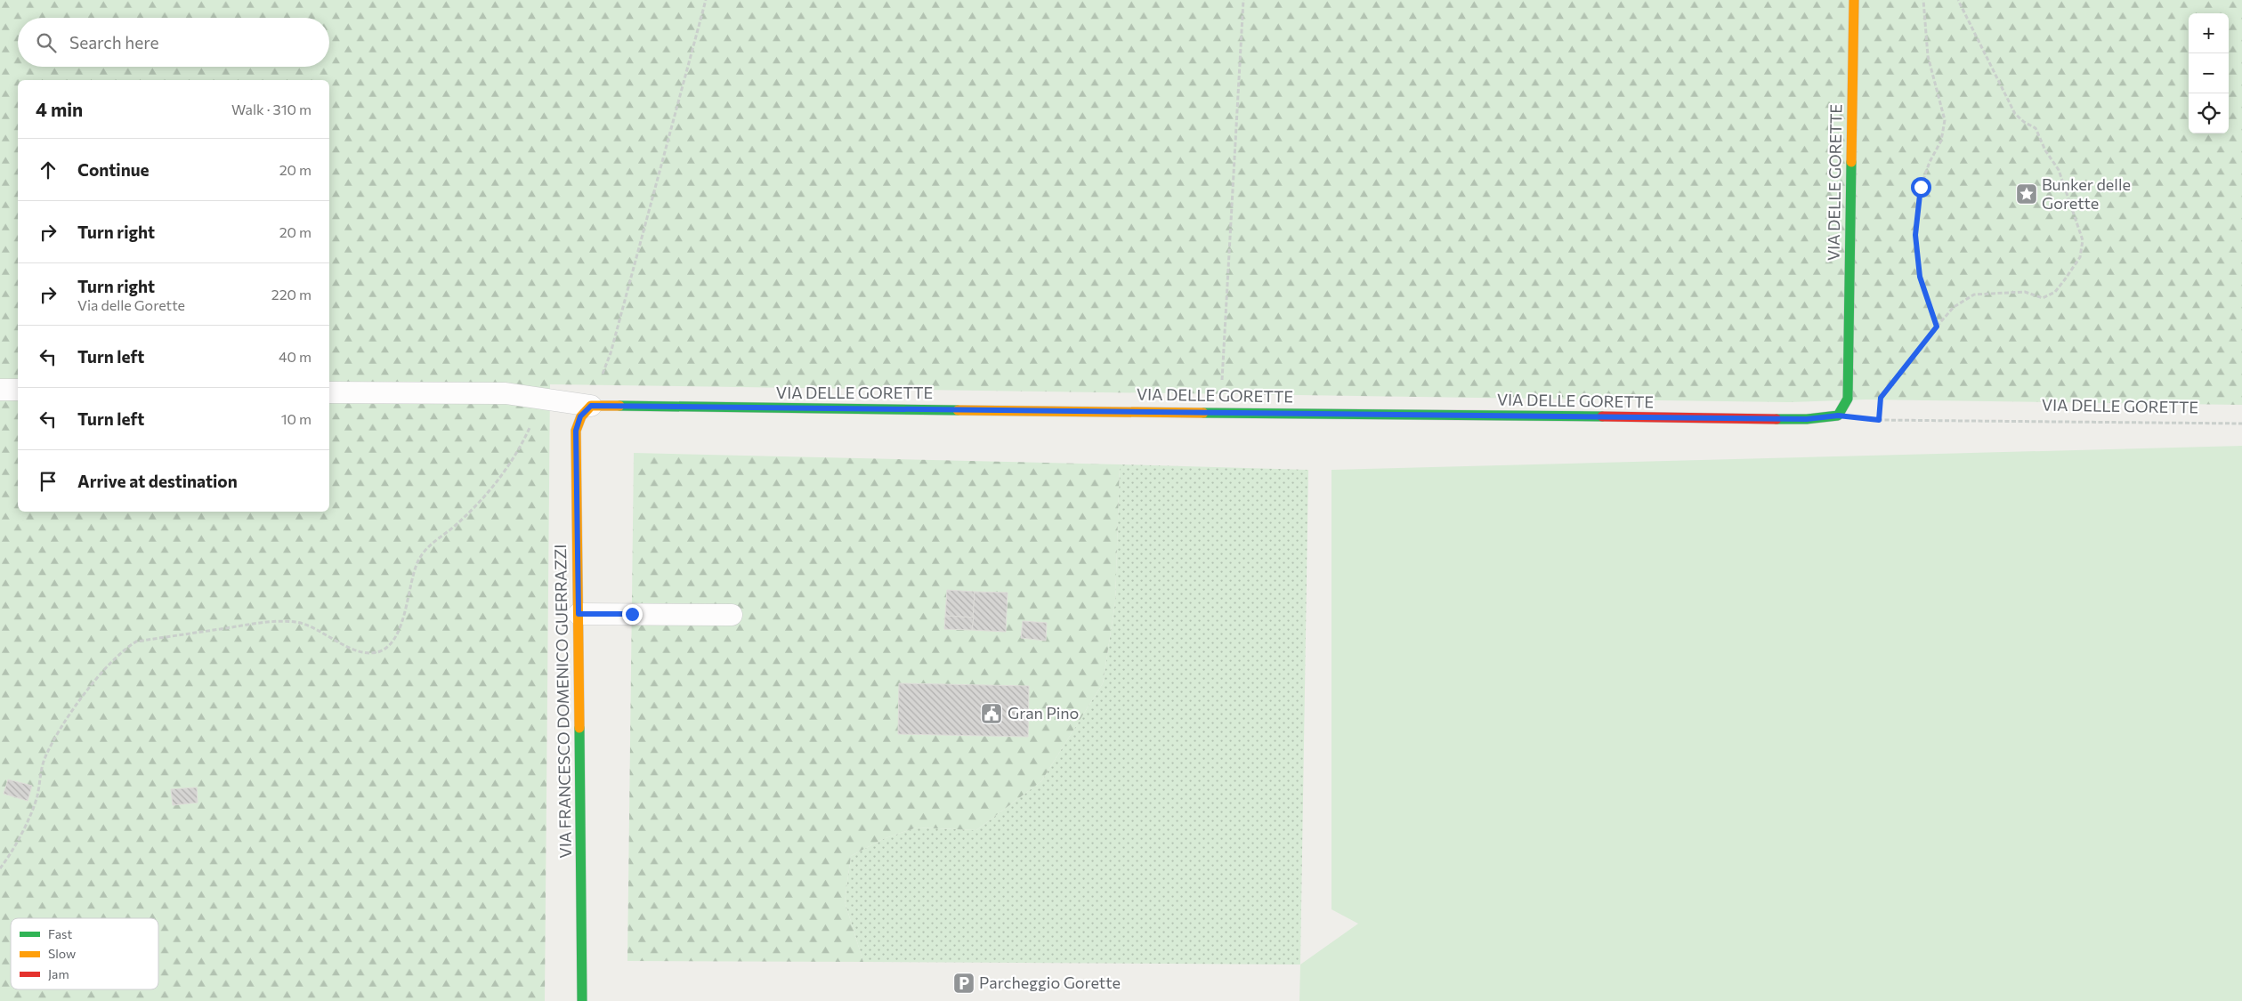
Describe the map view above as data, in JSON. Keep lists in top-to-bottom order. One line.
{"streets":{"street":["VIA DELLE GORETTE","VIA FRANCESCO DOMENICO GUERRAZZI"]},"crossings":[["VIA DELLE GORETTE","VIA FRANCESCO DOMENICO GUERRAZZI"]],"places":{"place":["Bunker delle Gorette"],"public building":["Gran Pino"],"parking":["Parcheggio Gorette"]},"legend":["Fast","Slow","Jam"],"page":{"map_buttons":["+","−"],"search":"Search here","heading":["4 min","Walk · 310 m"],"list":[["Continue","20 m"],["Turn right","20 m"],["Turn right","Via delle Gorette","220 m"],["Turn left","40 m"],["Turn left","10 m"],"Arrive at destination"]}}
